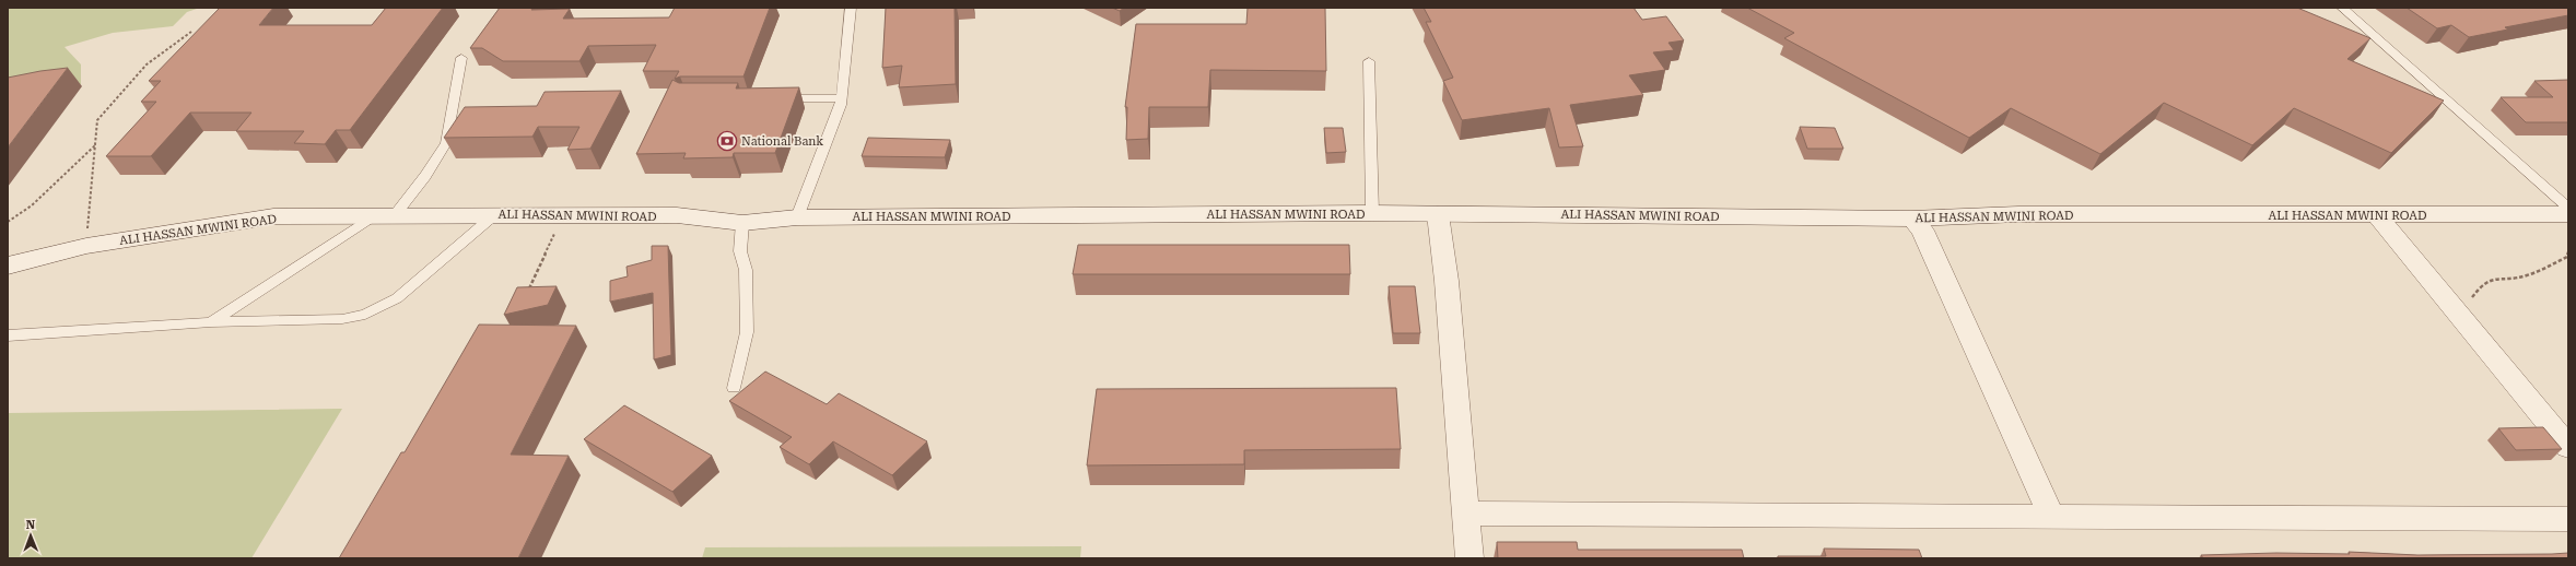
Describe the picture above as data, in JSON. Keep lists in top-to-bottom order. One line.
{"streets":{"main road":["ALI HASSAN MWINI ROAD"]},"places":{"bank":["National Bank"]},"north":"top"}
